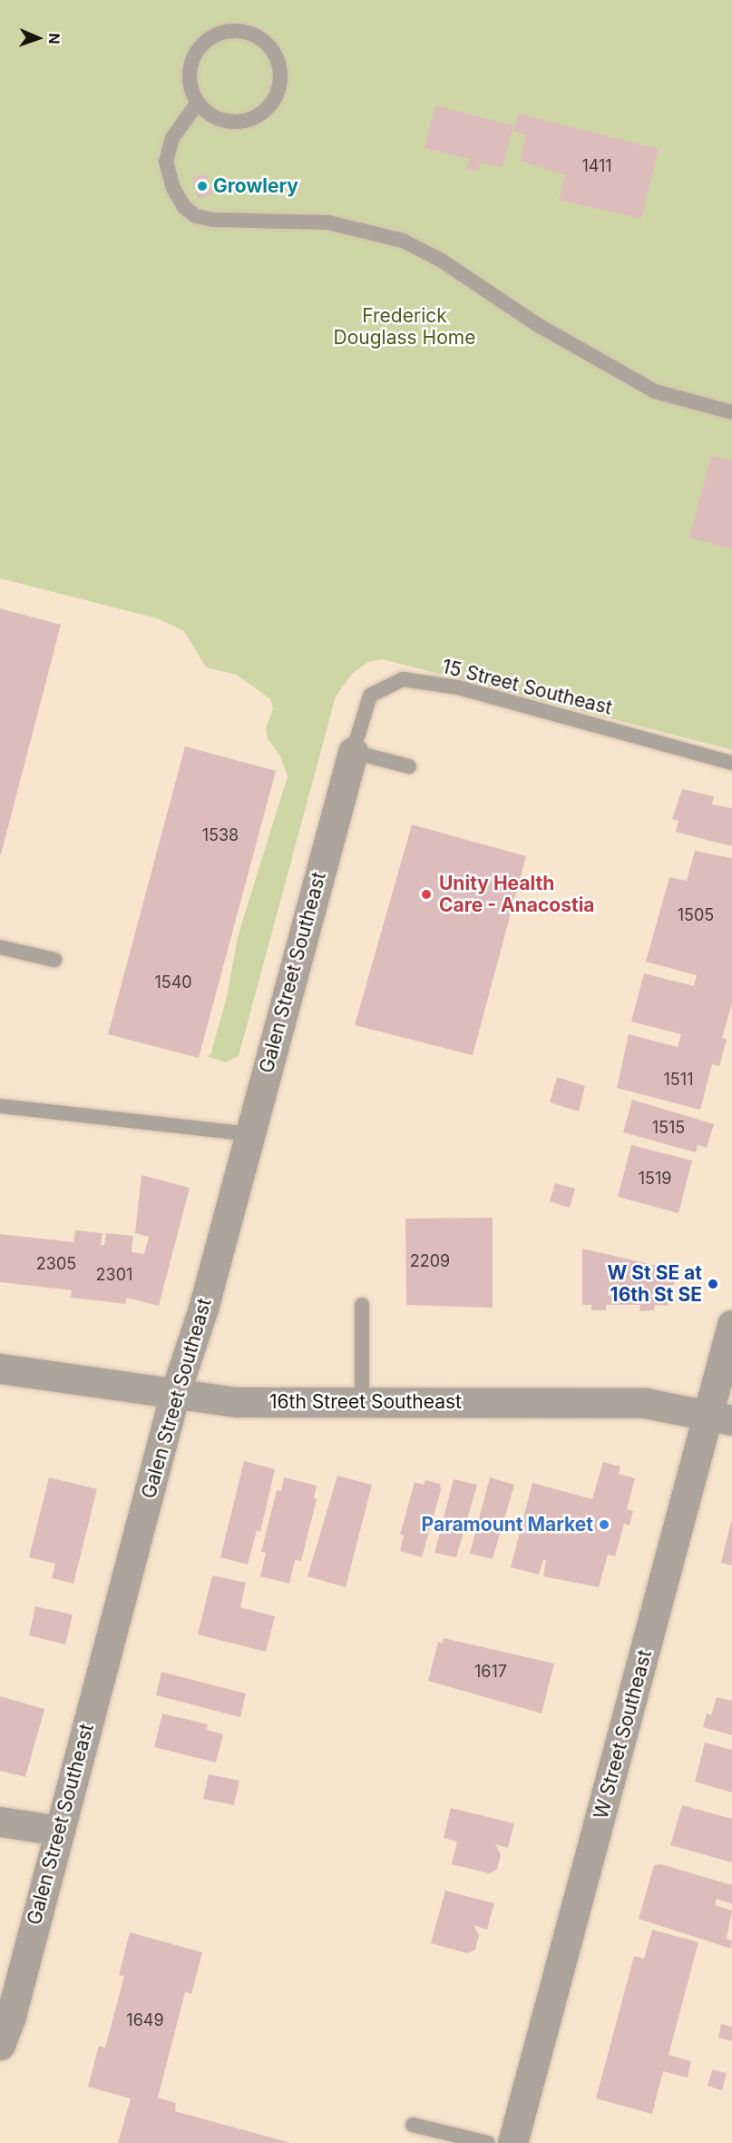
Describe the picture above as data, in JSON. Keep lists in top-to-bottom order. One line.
{"streets":{"street":["Galen Street Southeast","16th Street Southeast","W Street Southeast"],"lane":["15 Street Southeast"]},"crossings":[["15 Street Southeast","Galen Street Southeast"],["Galen Street Southeast","16th Street Southeast"],["16th Street Southeast","W Street Southeast"]],"parks":["Frederick Douglass Home"],"places":["Growlery","Unity Health Care - Anacostia","W St SE at 16th St SE","Paramount Market"],"house_numbers":["1411","1538","1505","1540","1511","1515","1519","2209","2305","2301","1617","1649"],"north":"right"}
